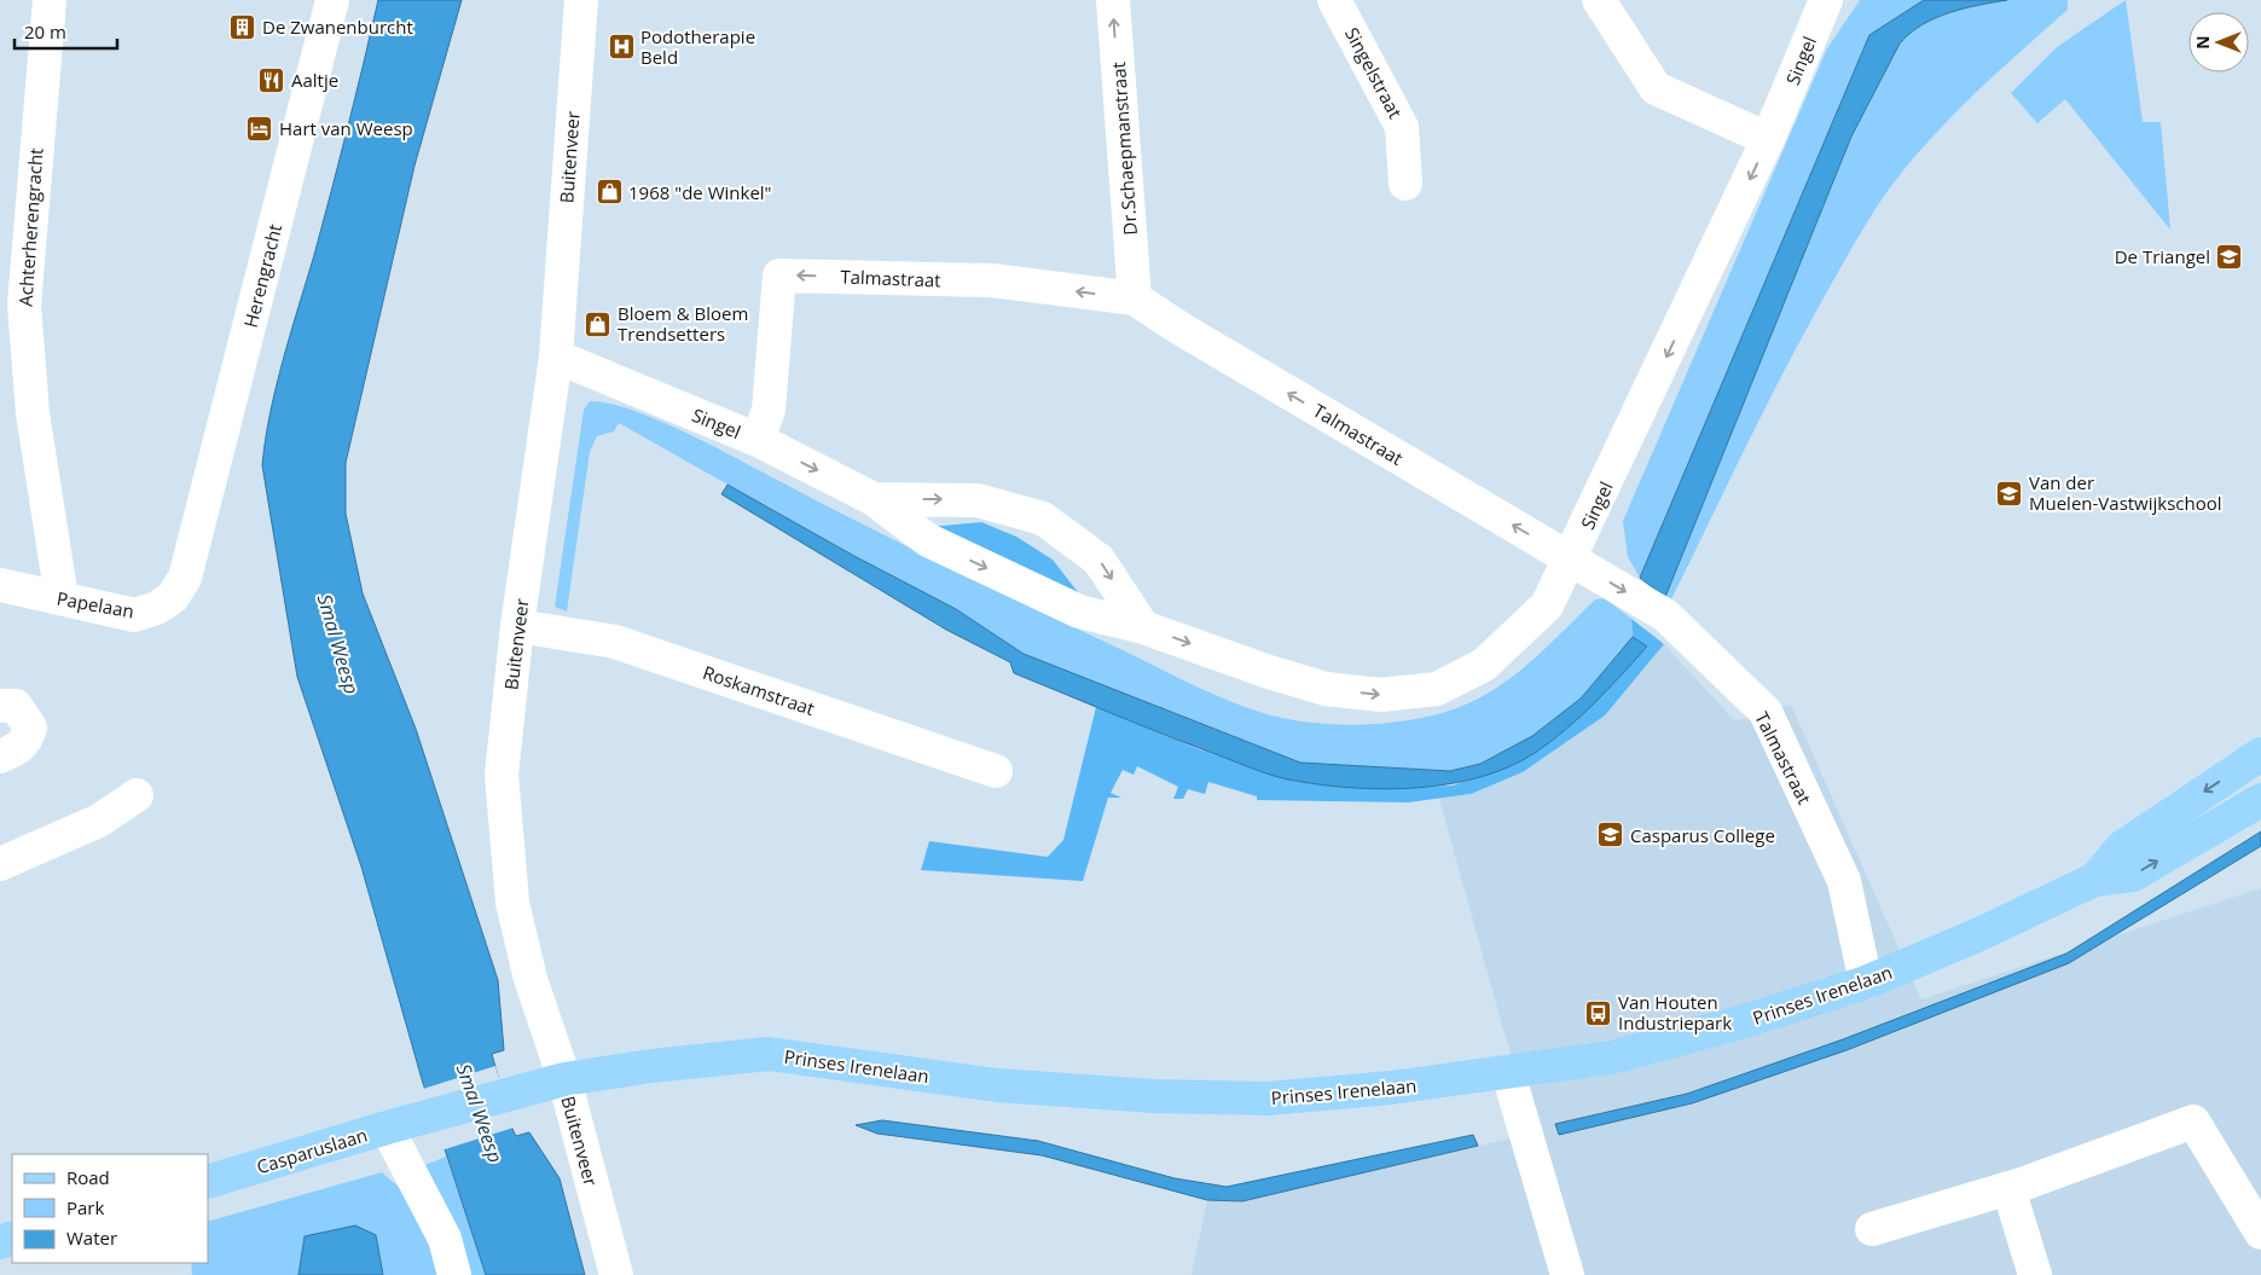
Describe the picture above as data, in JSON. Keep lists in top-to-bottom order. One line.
{"streets":{"main road":["Prinses Irenelaan","Casparuslaan"],"street":["Singel","Singelstraat","Dr.Schaepmanstraat","Buitenveer","Achterherengracht","Herengracht","Talmastraat","Papelaan","Roskamstraat"]},"crossings":[["Singel","Buitenveer"],["Singel","Talmastraat"],["Dr.Schaepmanstraat","Talmastraat"],["Buitenveer","Roskamstraat"],["Buitenveer","Prinses Irenelaan"],["Buitenveer","Casparuslaan"],["Achterherengracht","Papelaan"],["Herengracht","Papelaan"],["Talmastraat","Prinses Irenelaan"],["Prinses Irenelaan","Casparuslaan"]],"one_way":["Dr.Schaepmanstraat"],"water":["Smal Weesp"],"places":{"building":["De Zwanenburcht"],"hospital":["Podotherapie Beld"],"restaurant":["Aaltje"],"hotel":["Hart van Weesp"],"shop":["1968 \"de Winkel\"","Bloem & Bloem Trendsetters"],"school or university":["De Triangel","Van der Muelen-Vastwijkschool","Casparus College"],"bus stop":["Van Houten Industriepark"]},"legend":["Road","Park","Water"],"scale_bar":"20 m","north":"left"}
